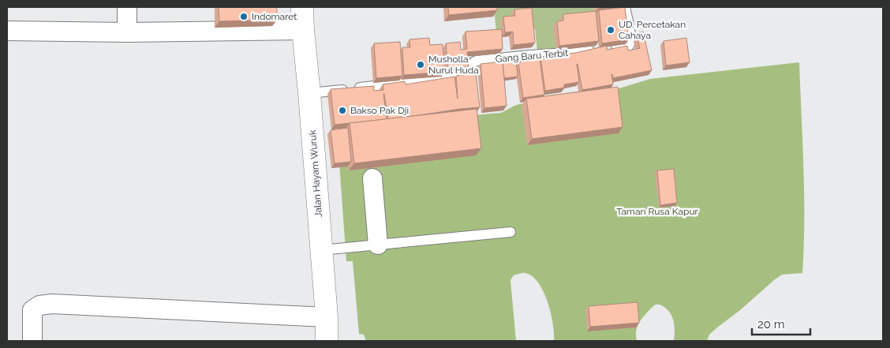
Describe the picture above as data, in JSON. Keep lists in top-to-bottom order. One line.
{"streets":{"main road":["Jalan Hayam Wuruk"],"lane":["Gang Baru Terbit"]},"crossings":[["Gang Baru Terbit","Jalan Hayam Wuruk"]],"parks":["Taman Rusa Kapur"],"places":["Indomaret","UD. Percetakan Cahaya","Musholla Nurul Huda","Bakso Pak Dji"],"scale_bar":"20 m"}
